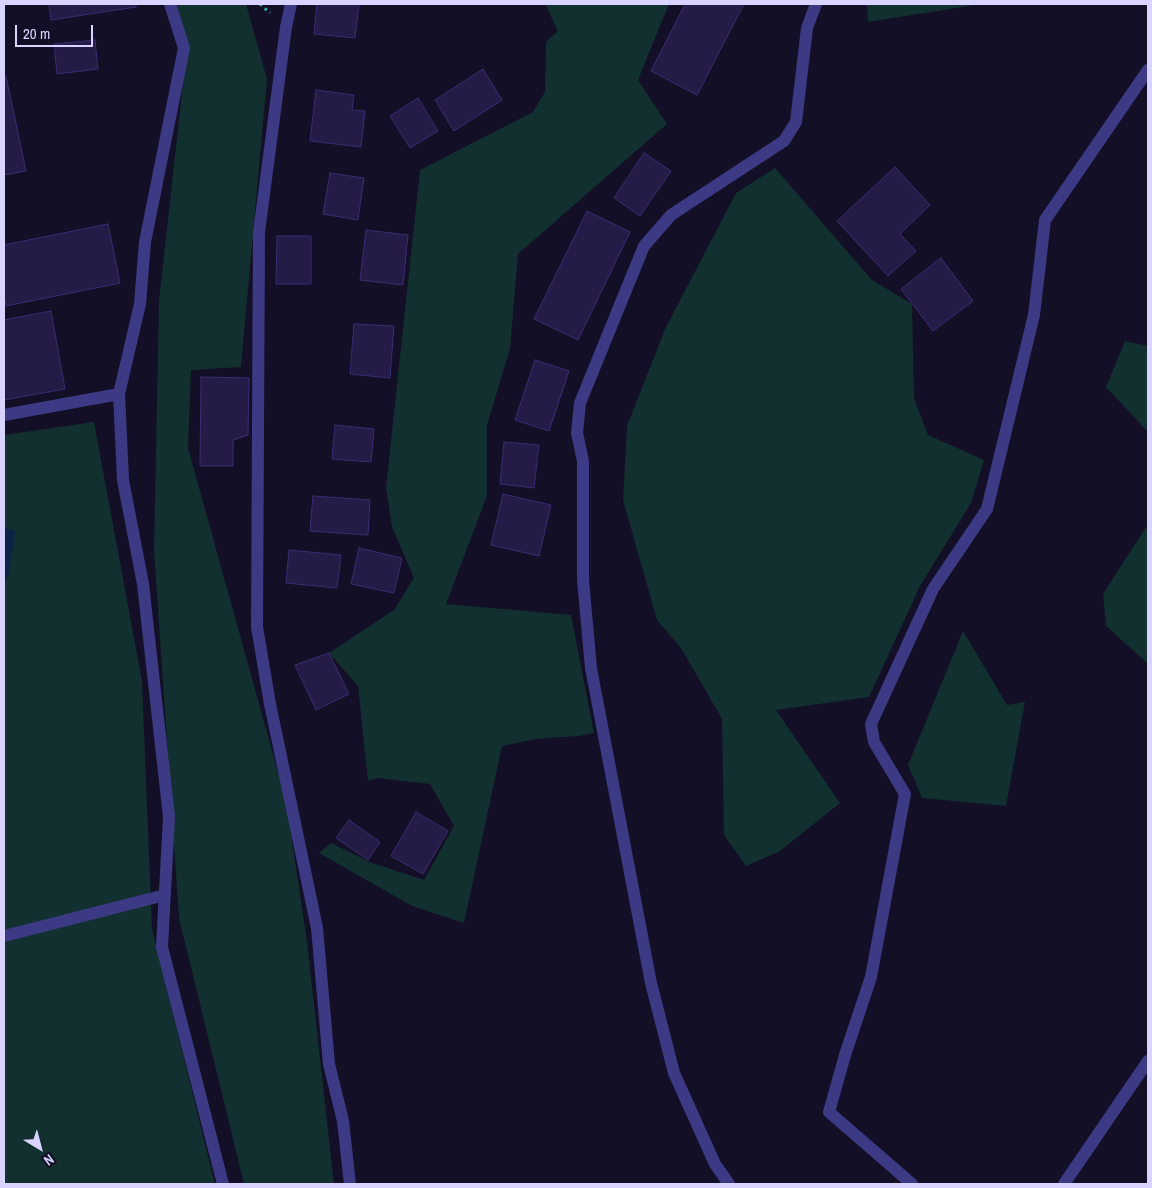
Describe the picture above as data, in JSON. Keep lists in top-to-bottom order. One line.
{"scale_bar":"20 m","north":"bottom right"}
